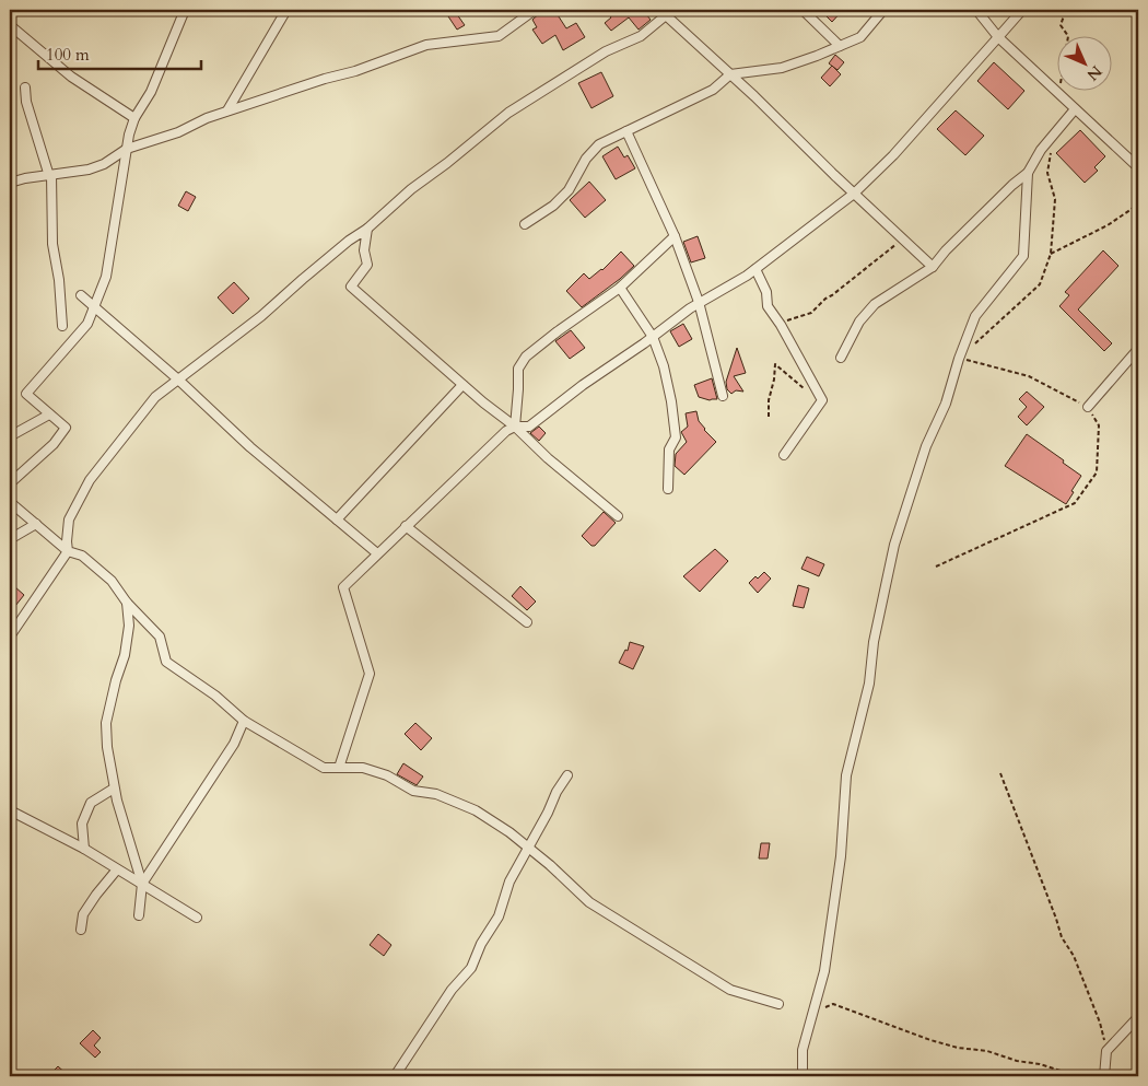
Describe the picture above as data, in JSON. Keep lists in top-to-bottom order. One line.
{"scale_bar":"100 m","north":"bottom right"}
